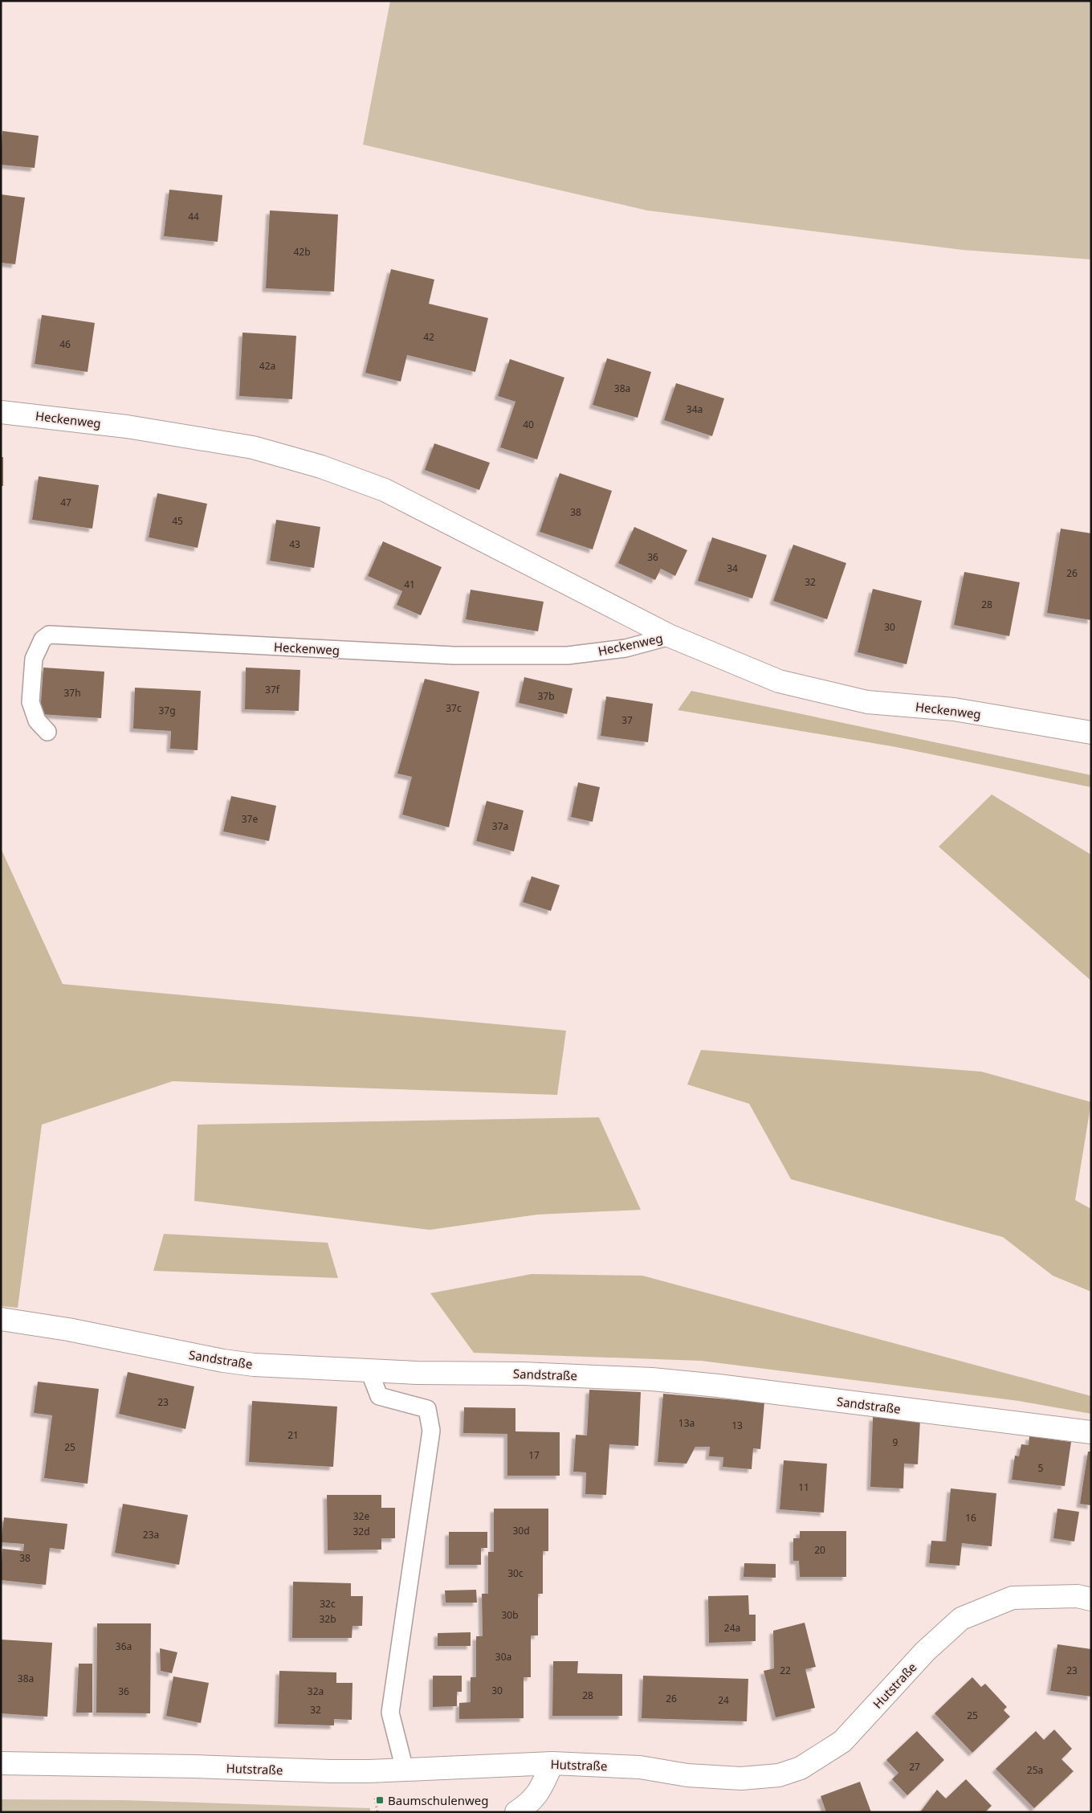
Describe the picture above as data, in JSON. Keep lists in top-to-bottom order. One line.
{"streets":{"street":["Heckenweg","Sandstraße","Hutstraße"]},"places":{"transit":["Baumschulenweg"]},"house_numbers":["44","42b","42","46","42a","38a","34a","40","47","38","45","43","36","34","26","32","41","28","30","37f","37h","37b","37c","37g","37","37e","37a","23","13a","13","21","9","25","17","5","11","32e","16","30d","32d","23a","20","38","30c","32c","30b","32b","24a","36a","30a","22","23","38a","30","36","32a","28","26","24","32","25","27","25a"]}
